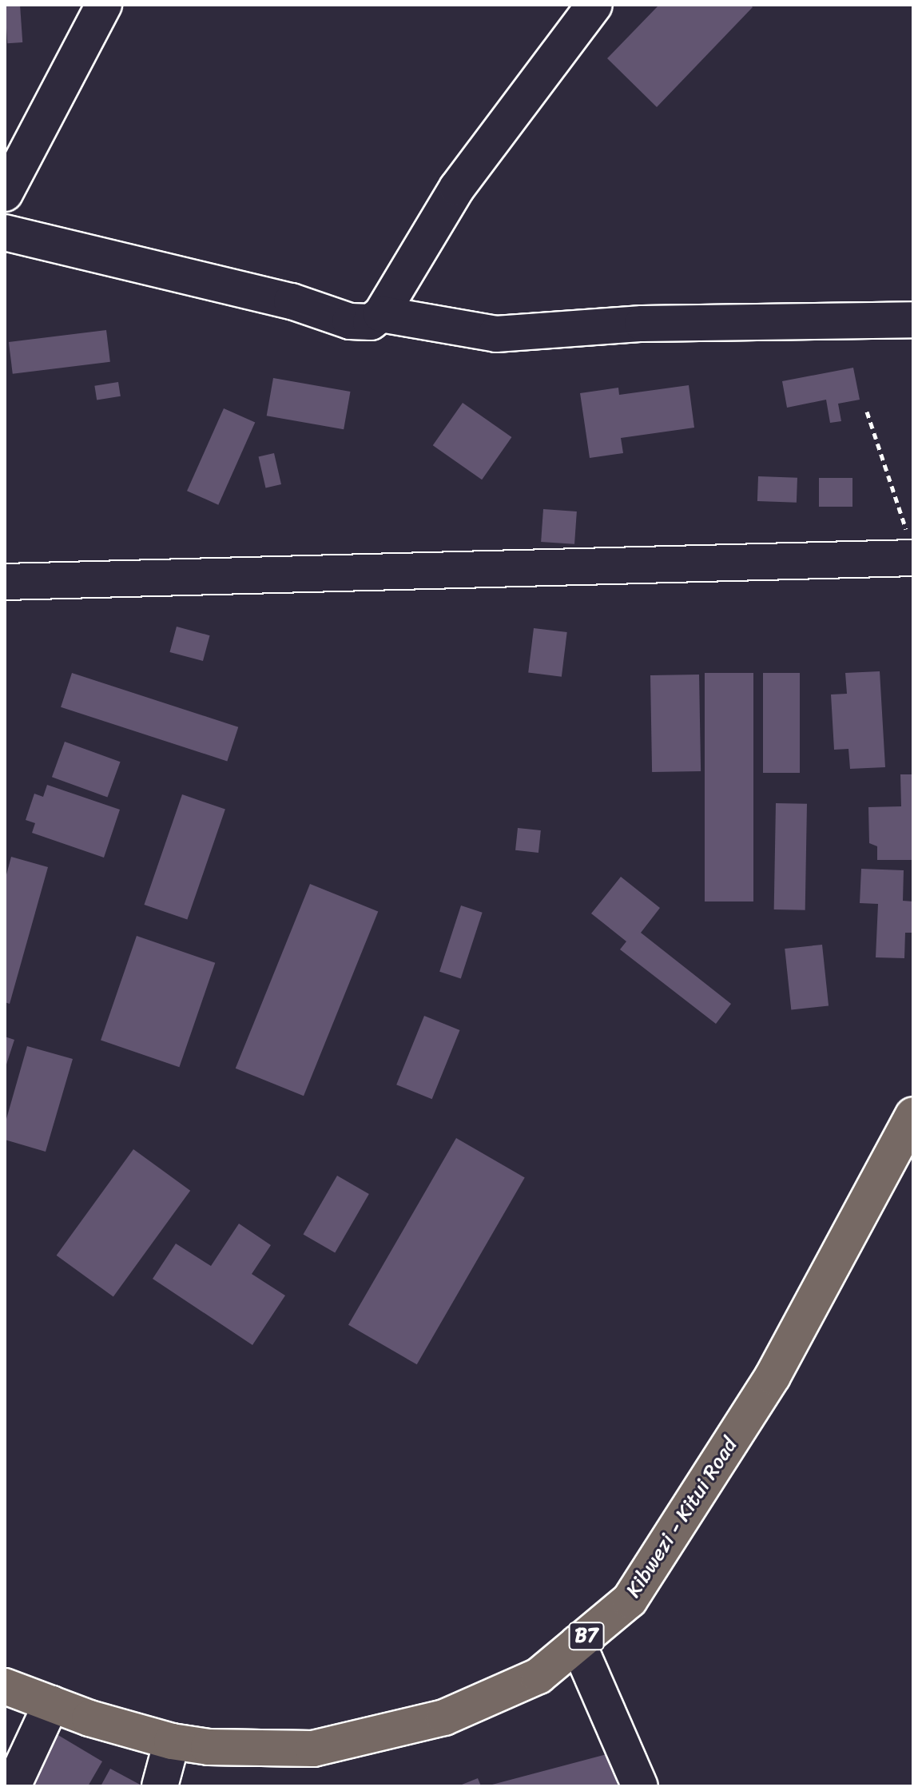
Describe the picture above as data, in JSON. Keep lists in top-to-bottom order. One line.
{"streets":{"main road":["Kibwezi - Kitui Road","B7"]}}
